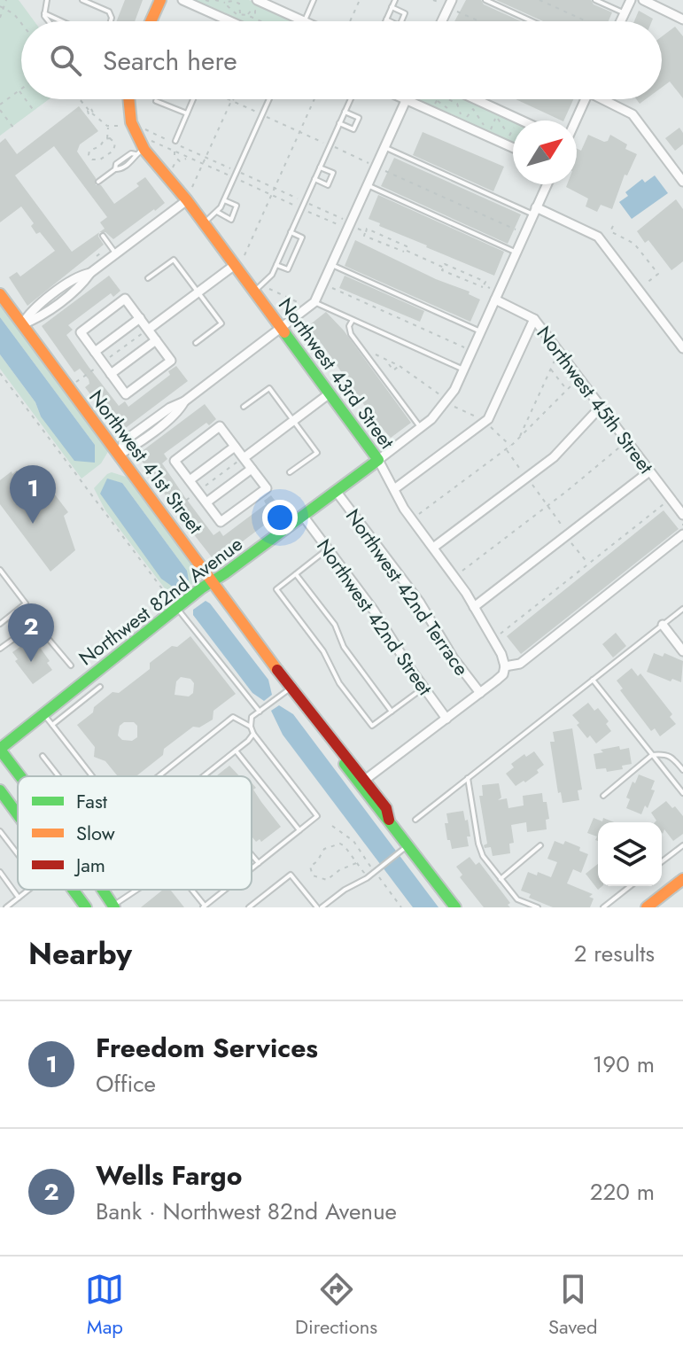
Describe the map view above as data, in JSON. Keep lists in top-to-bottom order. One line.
{"streets":{"street":["Northwest 43rd Street","Northwest 45th Street","Northwest 41st Street","Northwest 42nd Terrace","Northwest 82nd Avenue","Northwest 42nd Street"]},"crossings":[["Northwest 43rd Street","Northwest 82nd Avenue"],["Northwest 45th Street","Northwest 82nd Avenue"],["Northwest 41st Street","Northwest 82nd Avenue"],["Northwest 42nd Terrace","Northwest 82nd Avenue"],["Northwest 82nd Avenue","Northwest 42nd Street"]],"legend":["Fast","Slow","Jam"],"north":"top right","page":{"search":"Search here","pins":["1","2"],"heading":["Nearby","2 results"],"list":[{"mark":"1","name":"Freedom Services","note":"Office","value":"190 m"},{"mark":"2","name":"Wells Fargo","note":"Bank · Northwest 82nd Avenue","value":"220 m"}],"nav":["Map","Directions","Saved"]}}
